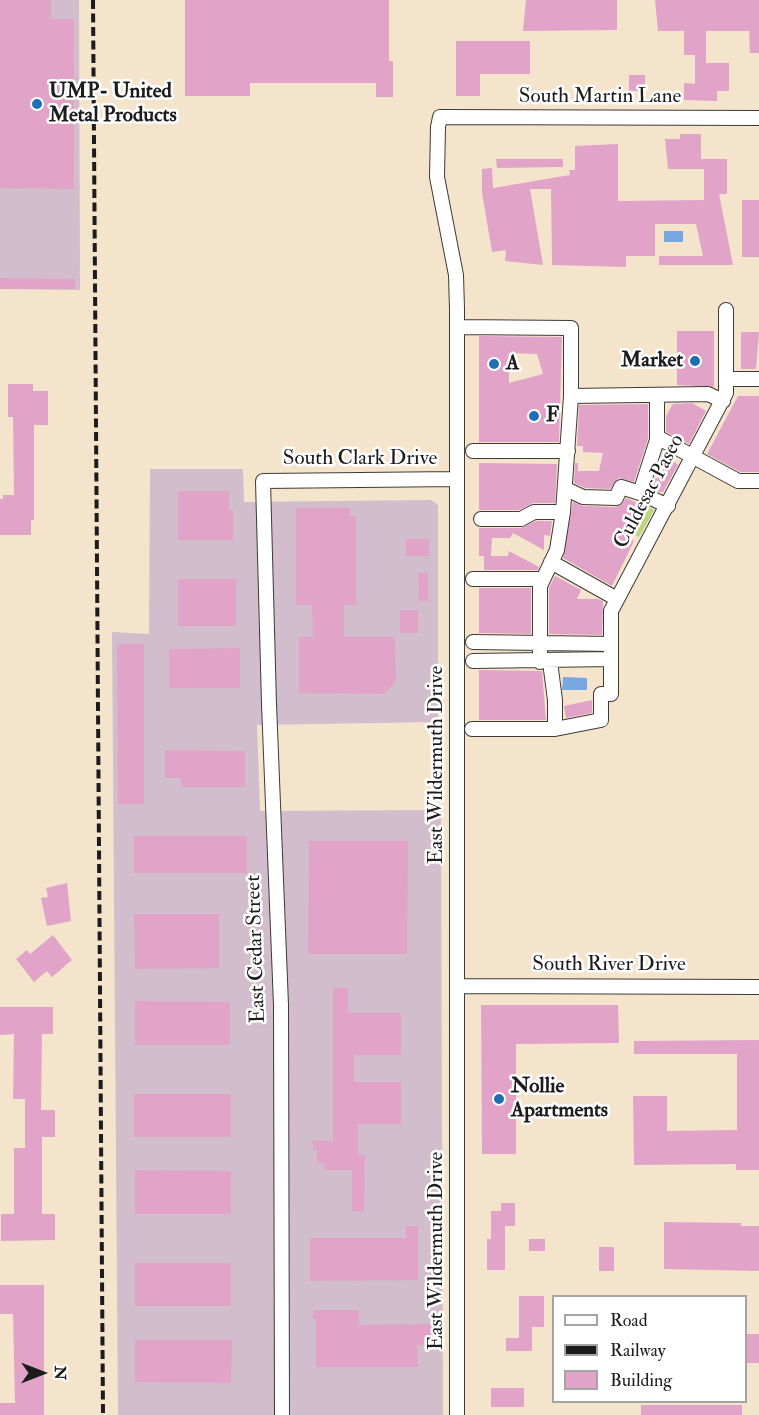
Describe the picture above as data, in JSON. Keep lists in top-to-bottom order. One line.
{"streets":{"street":["South Martin Lane","South Clark Drive","Culdesac Paseo","East Wildermuth Drive","East Cedar Street","South River Drive"]},"crossings":[["South Martin Lane","East Wildermuth Drive"],["South Clark Drive","East Wildermuth Drive"],["South Clark Drive","East Cedar Street"],["East Wildermuth Drive","South River Drive"]],"places":["UMP- United Metal Products","Market","A","F","Nollie Apartments"],"legend":["Road","Railway","Building"],"north":"right"}
